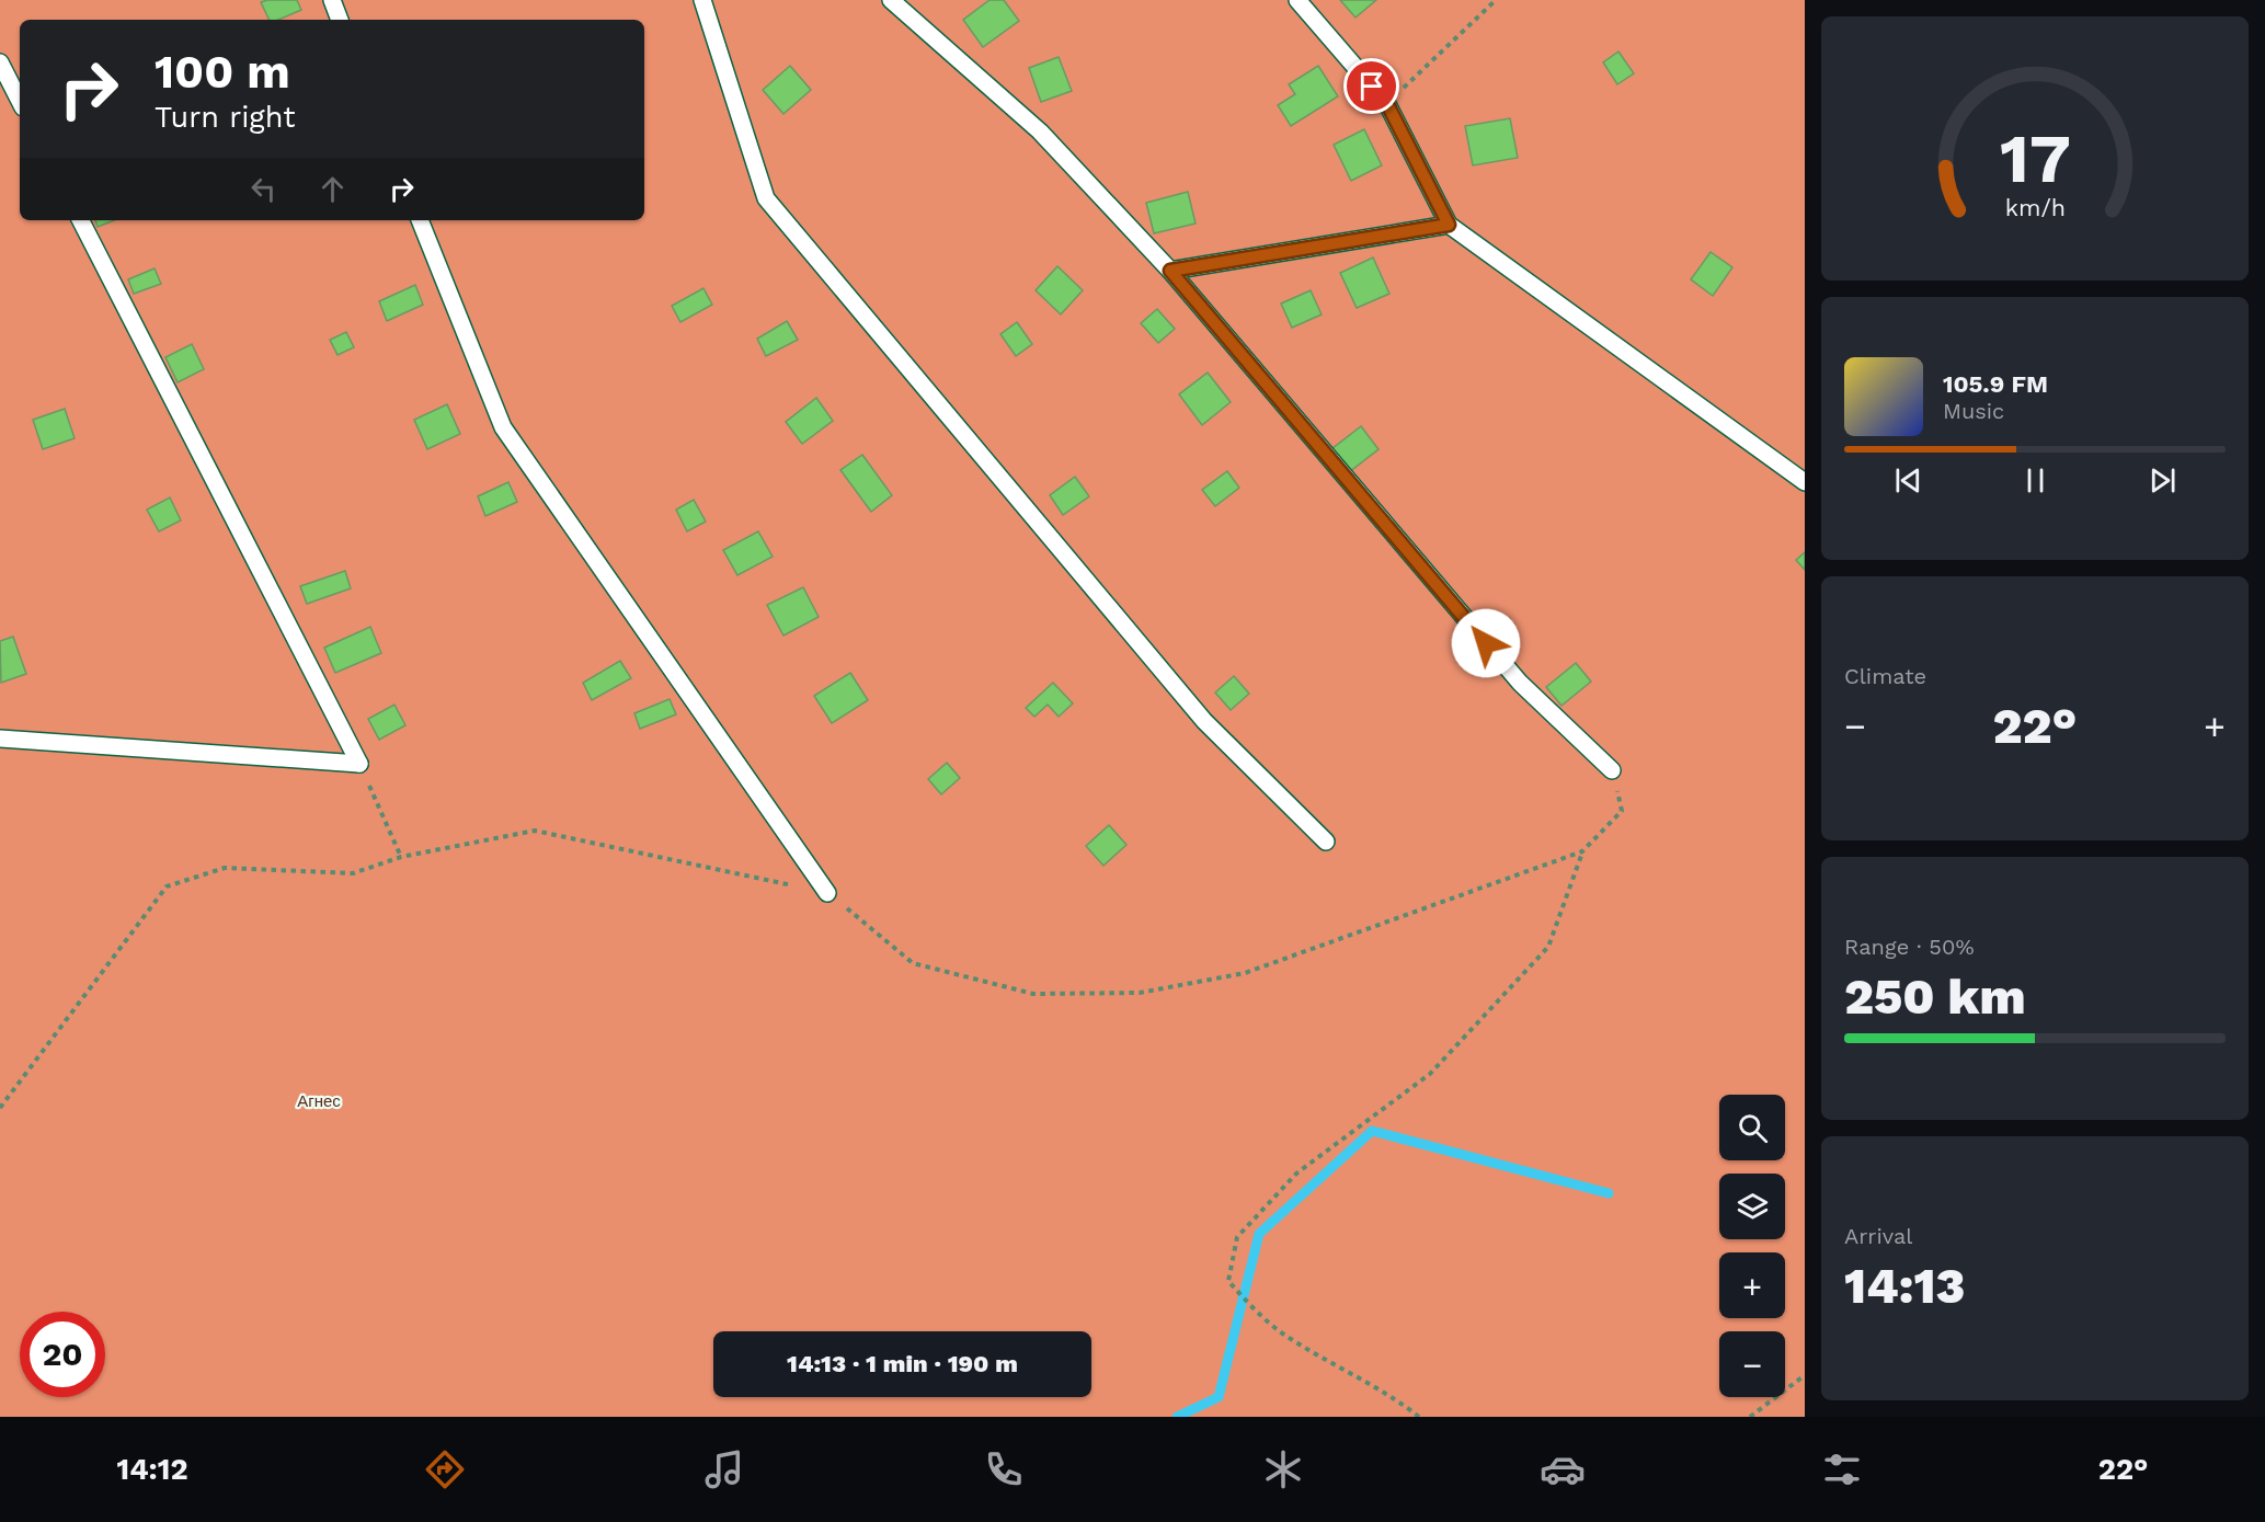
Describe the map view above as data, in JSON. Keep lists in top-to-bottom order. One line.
{"parks":["Агнес"],"page":{"turn":["100 m","Turn right"],"song":["105.9 FM","Music"],"tile":["Climate",["Range · 50%","250 km"],["Arrival","14:13"]],"heat":["−","22°","+"],"map_buttons":["+","−"],"limit":"20","trip":"14:13 · 1 min · 190 m","tabs":["14:12","22°"],"gauge":["17","km/h"]}}
